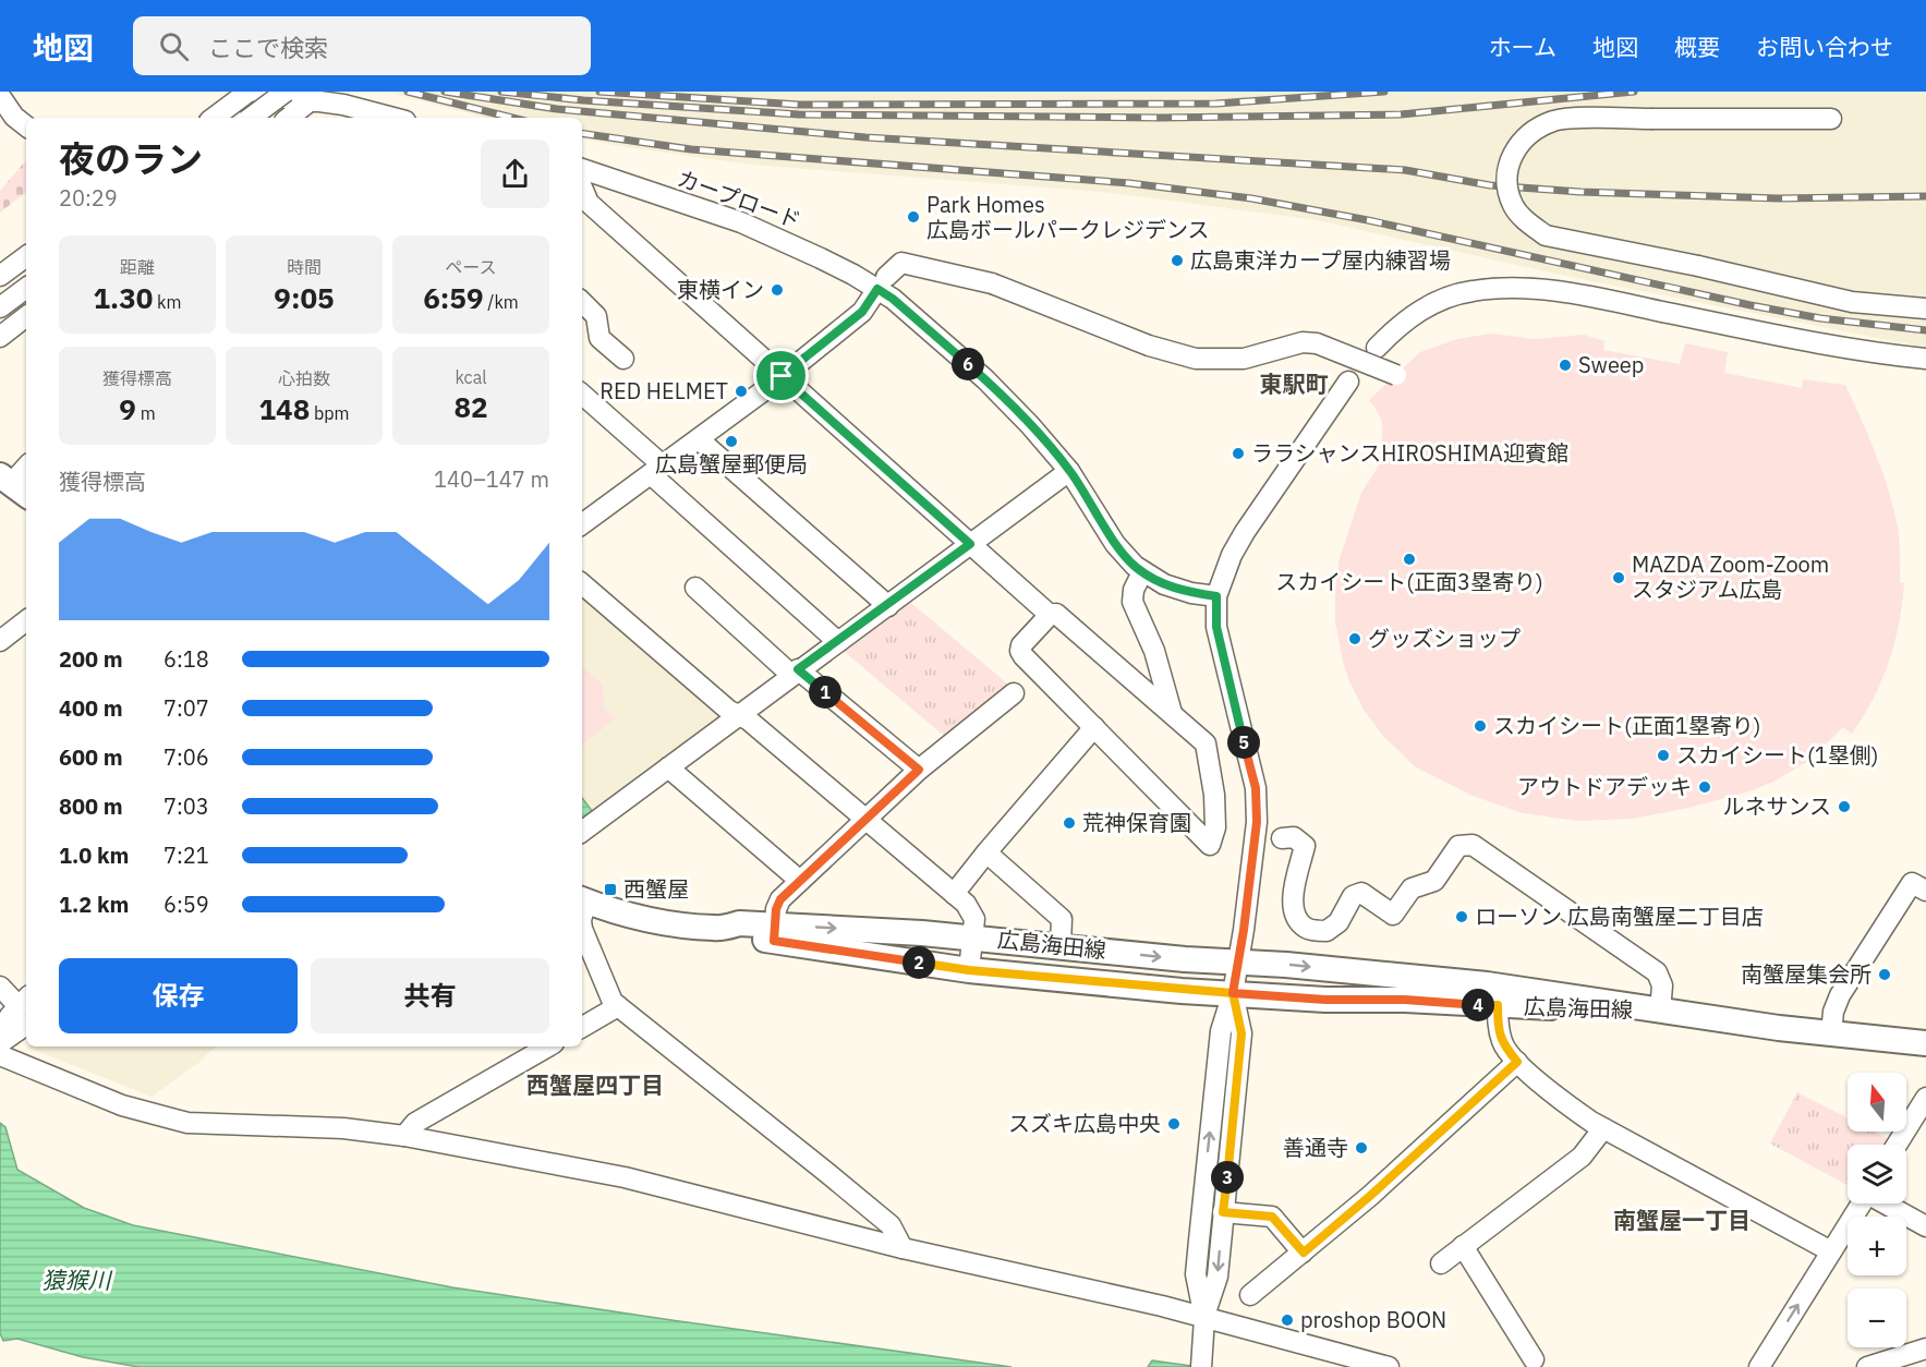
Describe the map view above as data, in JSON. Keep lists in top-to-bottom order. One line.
{"streets":{"main road":["広島海田線"],"street":["カープロード"]},"districts":["東駅町","西蟹屋四丁目","南蟹屋一丁目"],"water":["猿猴川"],"places":{"other":["Park Homes 広島ボールパークレジデンス","広島東洋カープ屋内練習場","東横イン","Sweep","RED HELMET","広島蟹屋郵便局","ララシャンスHIROSHIMA迎賓館","スカイシート(正面3塁寄り)","MAZDA Zoom-Zoom スタジアム広島","グッズショップ","スカイシート(正面1塁寄り)","スカイシート(1塁側)","アウトドアデッキ","ルネサンス","荒神保育園","ローソン 広島南蟹屋二丁目店","南蟹屋集会所","スズキ広島中央","善通寺","proshop BOON"],"transit":["西蟹屋"]},"north":"top","page":{"header":"地図","search":"ここで検索","nav":["ホーム","地図","概要","お問い合わせ"],"heading":["夜のラン","20:29"],"stats":[["距離","1.30 km"],["時間","9:05"],["ペース","6:59 /km"],["獲得標高","9 m"],["心拍数","148 bpm"],["kcal","82"]],"pins":["6","1","5","2","4","3"],"chart":["獲得標高","140–147 m"],"list":[{"name":"200 m","note":"6:18"},{"name":"400 m","note":"7:07"},{"name":"600 m","note":"7:06"},{"name":"800 m","note":"7:03"},{"name":"1.0 km","note":"7:21"},{"name":"1.2 km","note":"6:59"}],"buttons":["保存","共有"],"map_buttons":["+","−"]}}
